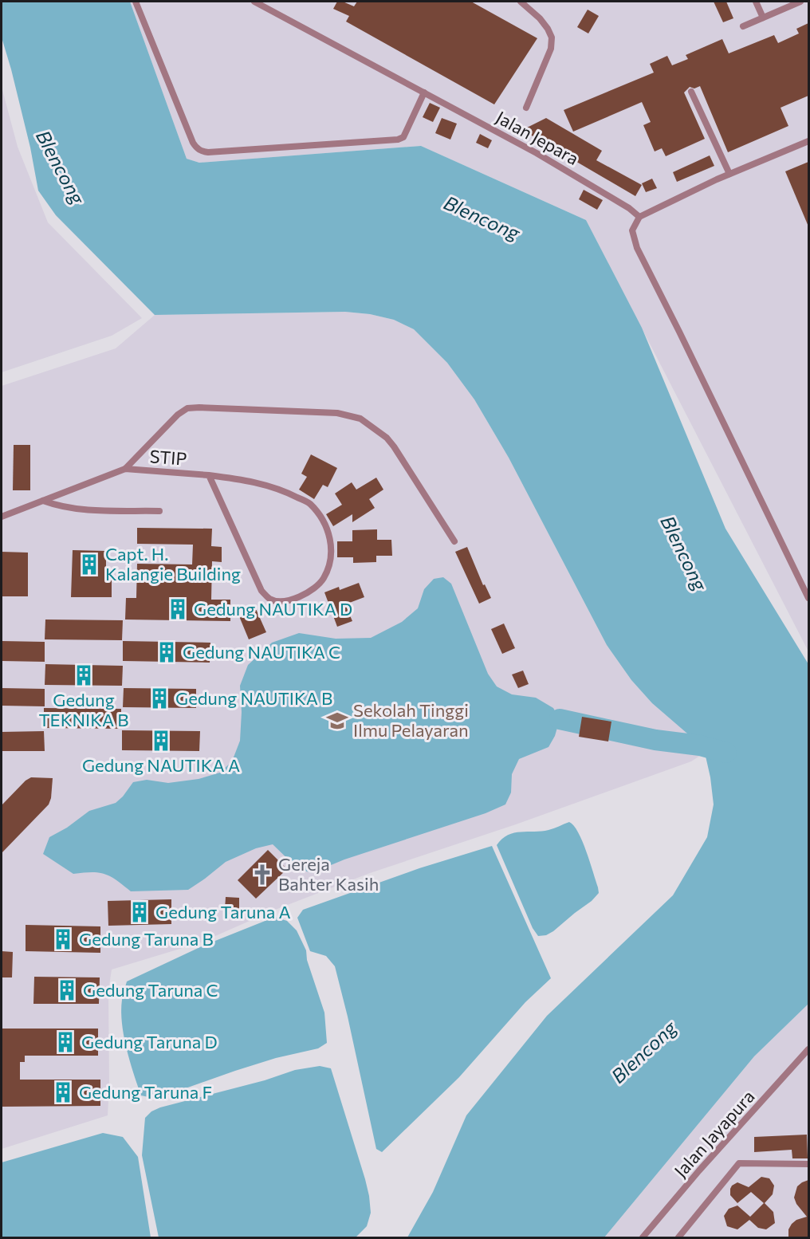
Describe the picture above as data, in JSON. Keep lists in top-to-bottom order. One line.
{"streets":{"lane":["Jalan Jepara","STIP","Jalan Jayapura"]},"water":["Blencong"],"places":{"building":["Capt. H. Kalangie Building","Gedung NAUTIKA D","Gedung NAUTIKA C","Gedung TEKNIKA B","Gedung NAUTIKA B","Gedung NAUTIKA A","Gedung Taruna A","Gedung Taruna B","Gedung Taruna C","Gedung Taruna D","Gedung Taruna F"],"school or university":["Sekolah Tinggi Ilmu Pelayaran"],"church":["Gereja Bahter Kasih"]}}
